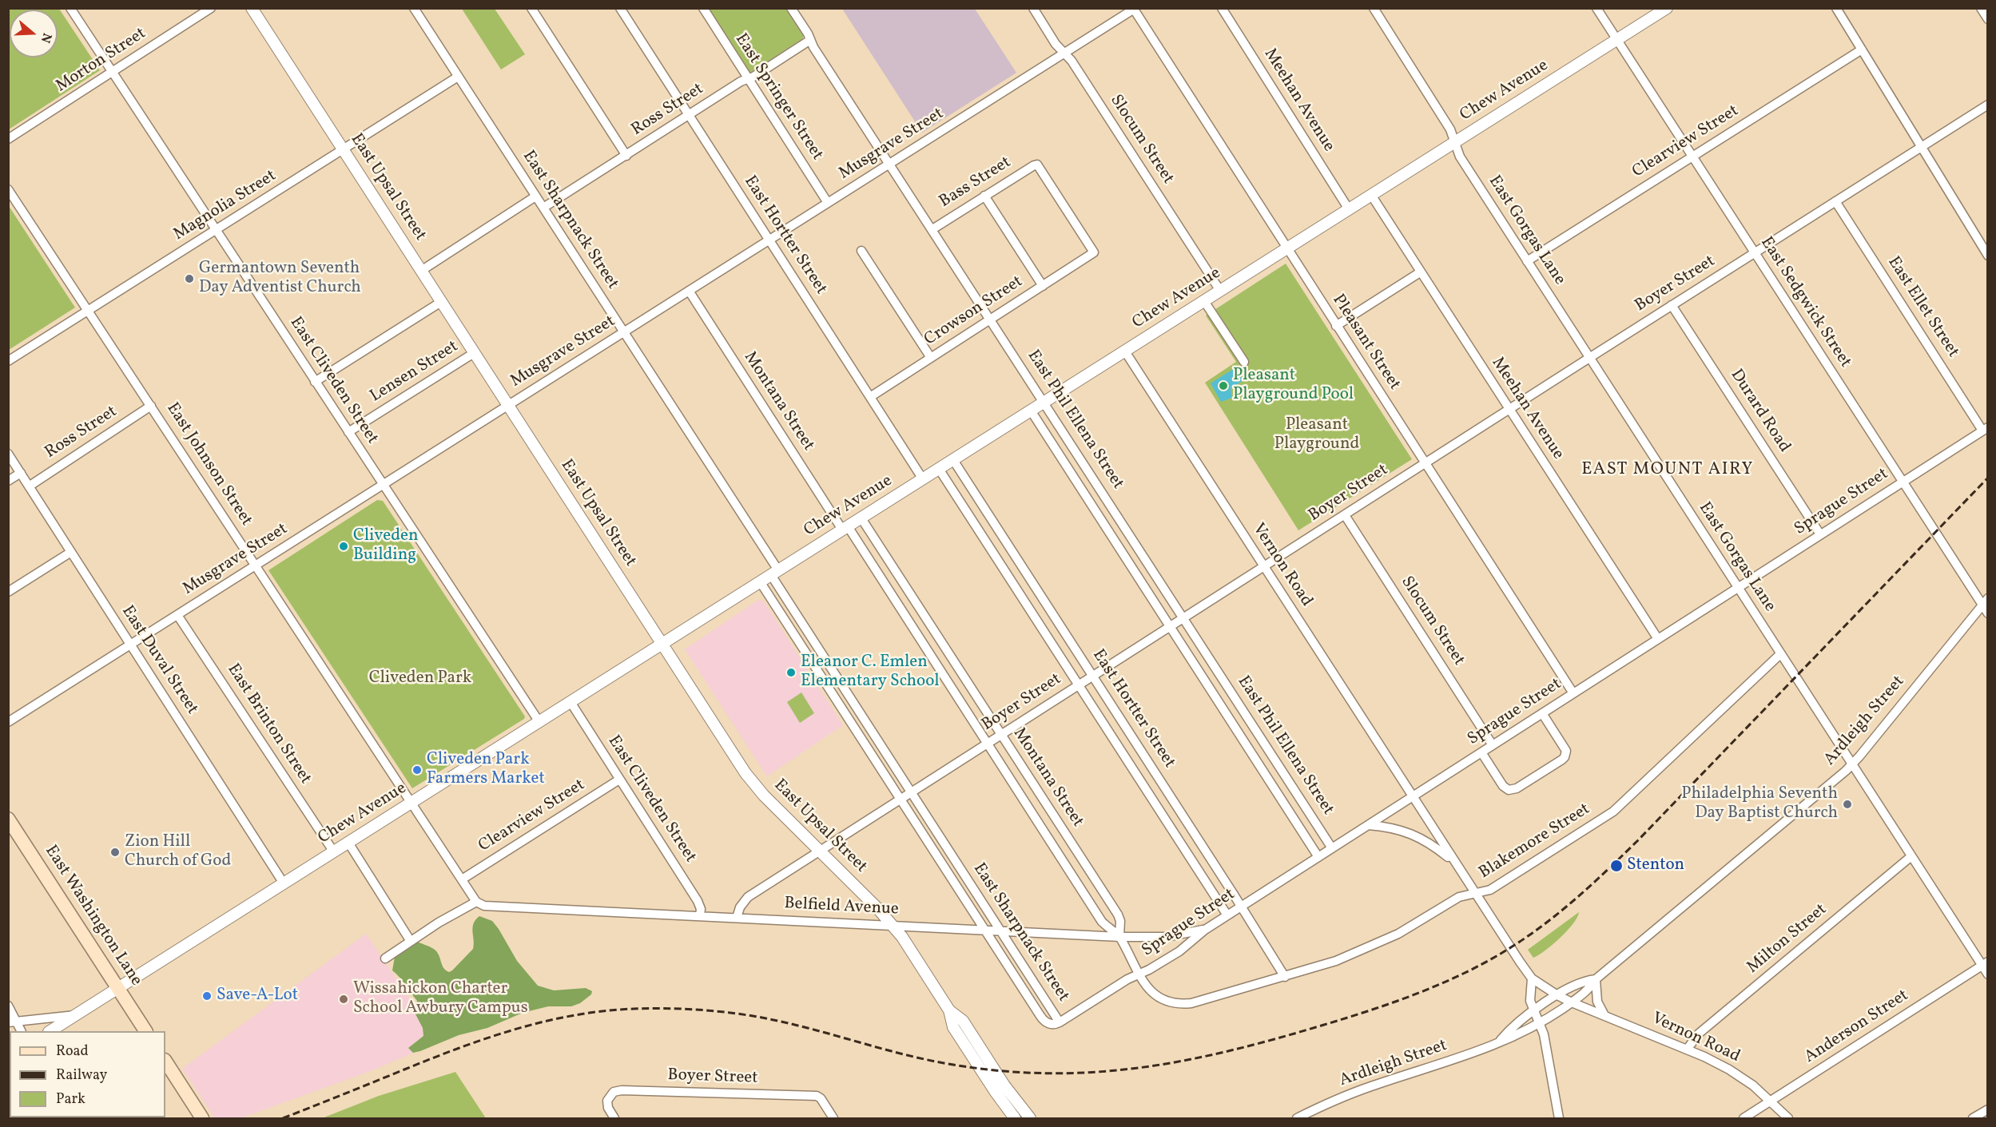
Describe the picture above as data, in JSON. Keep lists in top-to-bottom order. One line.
{"streets":{"main road":["East Washington Lane"],"street":["Morton Street","Chew Avenue","East Springer Street","Meehan Avenue","Ross Street","Slocum Street","Clearview Street","Musgrave Street","Bass Street","East Upsal Street","Magnolia Street","East Sharpnack Street","East Gorgas Lane","East Hortter Street","Boyer Street","East Sedgwick Street","East Ellet Street","Crowson Street","Pleasant Street","Lensen Street","East Cliveden Street","Montana Street","Durard Road","East Phil Ellena Street","East Johnson Street","Sprague Street","Vernon Road","East Duval Street","Ardleigh Street","East Brinton Street","Blakemore Street","Belfield Avenue","Milton Street","Anderson Street"]},"crossings":[["Morton Street","East Cliveden Street"],["Chew Avenue","Meehan Avenue"],["Chew Avenue","Slocum Street"],["Chew Avenue","East Upsal Street"],["Chew Avenue","East Sharpnack Street"],["Chew Avenue","East Gorgas Lane"],["Chew Avenue","East Hortter Street"],["Chew Avenue","East Sedgwick Street"],["Chew Avenue","Pleasant Street"],["Chew Avenue","East Cliveden Street"],["Chew Avenue","Montana Street"],["Chew Avenue","East Phil Ellena Street"],["Chew Avenue","East Johnson Street"],["Chew Avenue","Vernon Road"],["Chew Avenue","East Duval Street"],["Chew Avenue","East Brinton Street"],["Chew Avenue","East Washington Lane"],["East Springer Street","Ross Street"],["East Springer Street","Musgrave Street"],["Meehan Avenue","Boyer Street"],["Meehan Avenue","Sprague Street"],["Ross Street","East Sharpnack Street"],["Ross Street","East Hortter Street"],["Ross Street","East Phil Ellena Street"],["Ross Street","East Johnson Street"],["Ross Street","East Duval Street"],["Slocum Street","Musgrave Street"],["Slocum Street","Boyer Street"],["Slocum Street","Sprague Street"],["Clearview Street","East Gorgas Lane"],["Clearview Street","East Sedgwick Street"],["Clearview Street","East Cliveden Street"],["Clearview Street","East Johnson Street"],["Musgrave Street","East Upsal Street"],["Musgrave Street","East Sharpnack Street"],["Musgrave Street","East Hortter Street"],["Musgrave Street","Pleasant Street"],["Musgrave Street","East Cliveden Street"],["Musgrave Street","Montana Street"],["Musgrave Street","East Phil Ellena Street"],["Musgrave Street","East Johnson Street"],["Musgrave Street","East Duval Street"],["Musgrave Street","East Brinton Street"],["Bass Street","Crowson Street"],["Bass Street","East Phil Ellena Street"],["East Upsal Street","Magnolia Street"],["East Upsal Street","Boyer Street"],["East Upsal Street","Lensen Street"],["East Upsal Street","Belfield Avenue"],["Magnolia Street","East Sharpnack Street"],["Magnolia Street","East Cliveden Street"],["Magnolia Street","East Johnson Street"],["East Sharpnack Street","Boyer Street"],["East Sharpnack Street","Sprague Street"],["East Sharpnack Street","Belfield Avenue"],["East Gorgas Lane","Boyer Street"],["East Gorgas Lane","Sprague Street"],["East Gorgas Lane","Ardleigh Street"],["East Gorgas Lane","Blakemore Street"],["East Gorgas Lane","Milton Street"],["East Gorgas Lane","Anderson Street"],["East Hortter Street","Boyer Street"],["East Hortter Street","Crowson Street"],["East Hortter Street","Sprague Street"],["East Hortter Street","Blakemore Street"],["Boyer Street","East Sedgwick Street"],["Boyer Street","East Ellet Street"],["Boyer Street","Pleasant Street"],["Boyer Street","Montana Street"],["Boyer Street","Durard Road"],["Boyer Street","East Phil Ellena Street"],["Boyer Street","Vernon Road"],["Boyer Street","Belfield Avenue"],["East Sedgwick Street","Sprague Street"],["East Sedgwick Street","Ardleigh Street"],["East Ellet Street","Sprague Street"],["Crowson Street","East Phil Ellena Street"],["Pleasant Street","Sprague Street"],["Lensen Street","East Cliveden Street"],["East Cliveden Street","Belfield Avenue"],["Montana Street","Sprague Street"],["Montana Street","Blakemore Street"],["Montana Street","Belfield Avenue"],["Durard Road","Sprague Street"],["East Phil Ellena Street","Sprague Street"],["East Johnson Street","Belfield Avenue"],["Sprague Street","Vernon Road"],["Sprague Street","Belfield Avenue"],["Vernon Road","Ardleigh Street"],["Vernon Road","Blakemore Street"],["Vernon Road","Milton Street"],["Vernon Road","Anderson Street"]],"districts":["EAST MOUNT AIRY"],"parks":["Pleasant Playground","Cliveden Park"],"places":["Germantown Seventh Day Adventist Church","Pleasant Playground Pool","Cliveden Building","Eleanor C. Emlen Elementary School","Cliveden Park Farmers Market","Philadelphia Seventh Day Baptist Church","Zion Hill Church of God","Stenton","Save-A-Lot","Wissahickon Charter School Awbury Campus"],"legend":["Road","Railway","Park"],"north":"right"}
